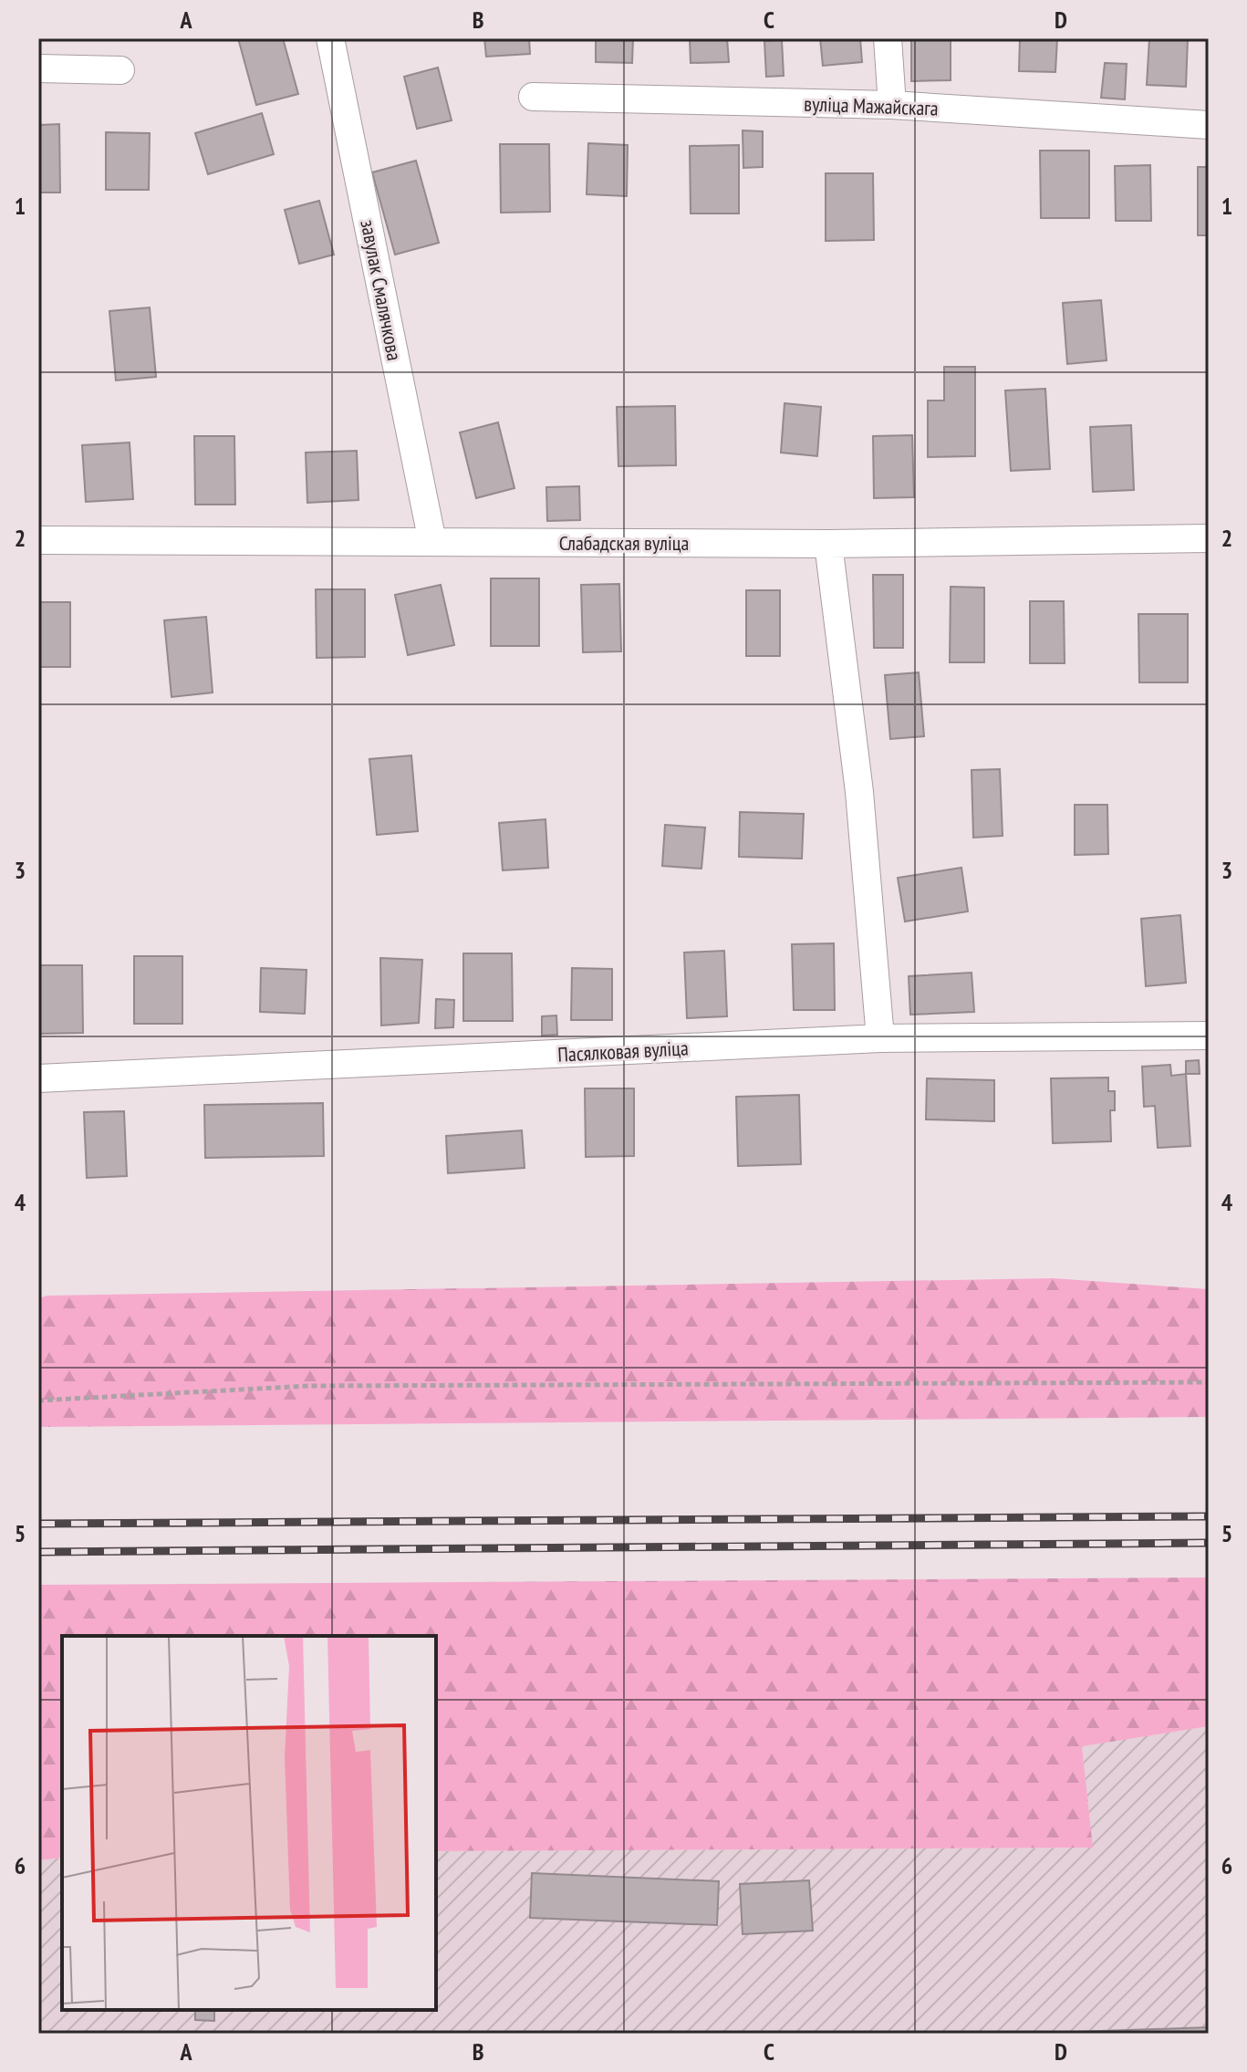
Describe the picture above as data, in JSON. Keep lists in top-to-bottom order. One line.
{"streets":{"street":["вуліца Мажайскага","завулак Смалячкова","Слабадская вуліца","Пасялковая вуліца"]},"crossings":[["завулак Смалячкова","Слабадская вуліца"]],"grid":{"columns":["A","B","C","D"],"rows":["1","2","3","4","5","6"]}}
